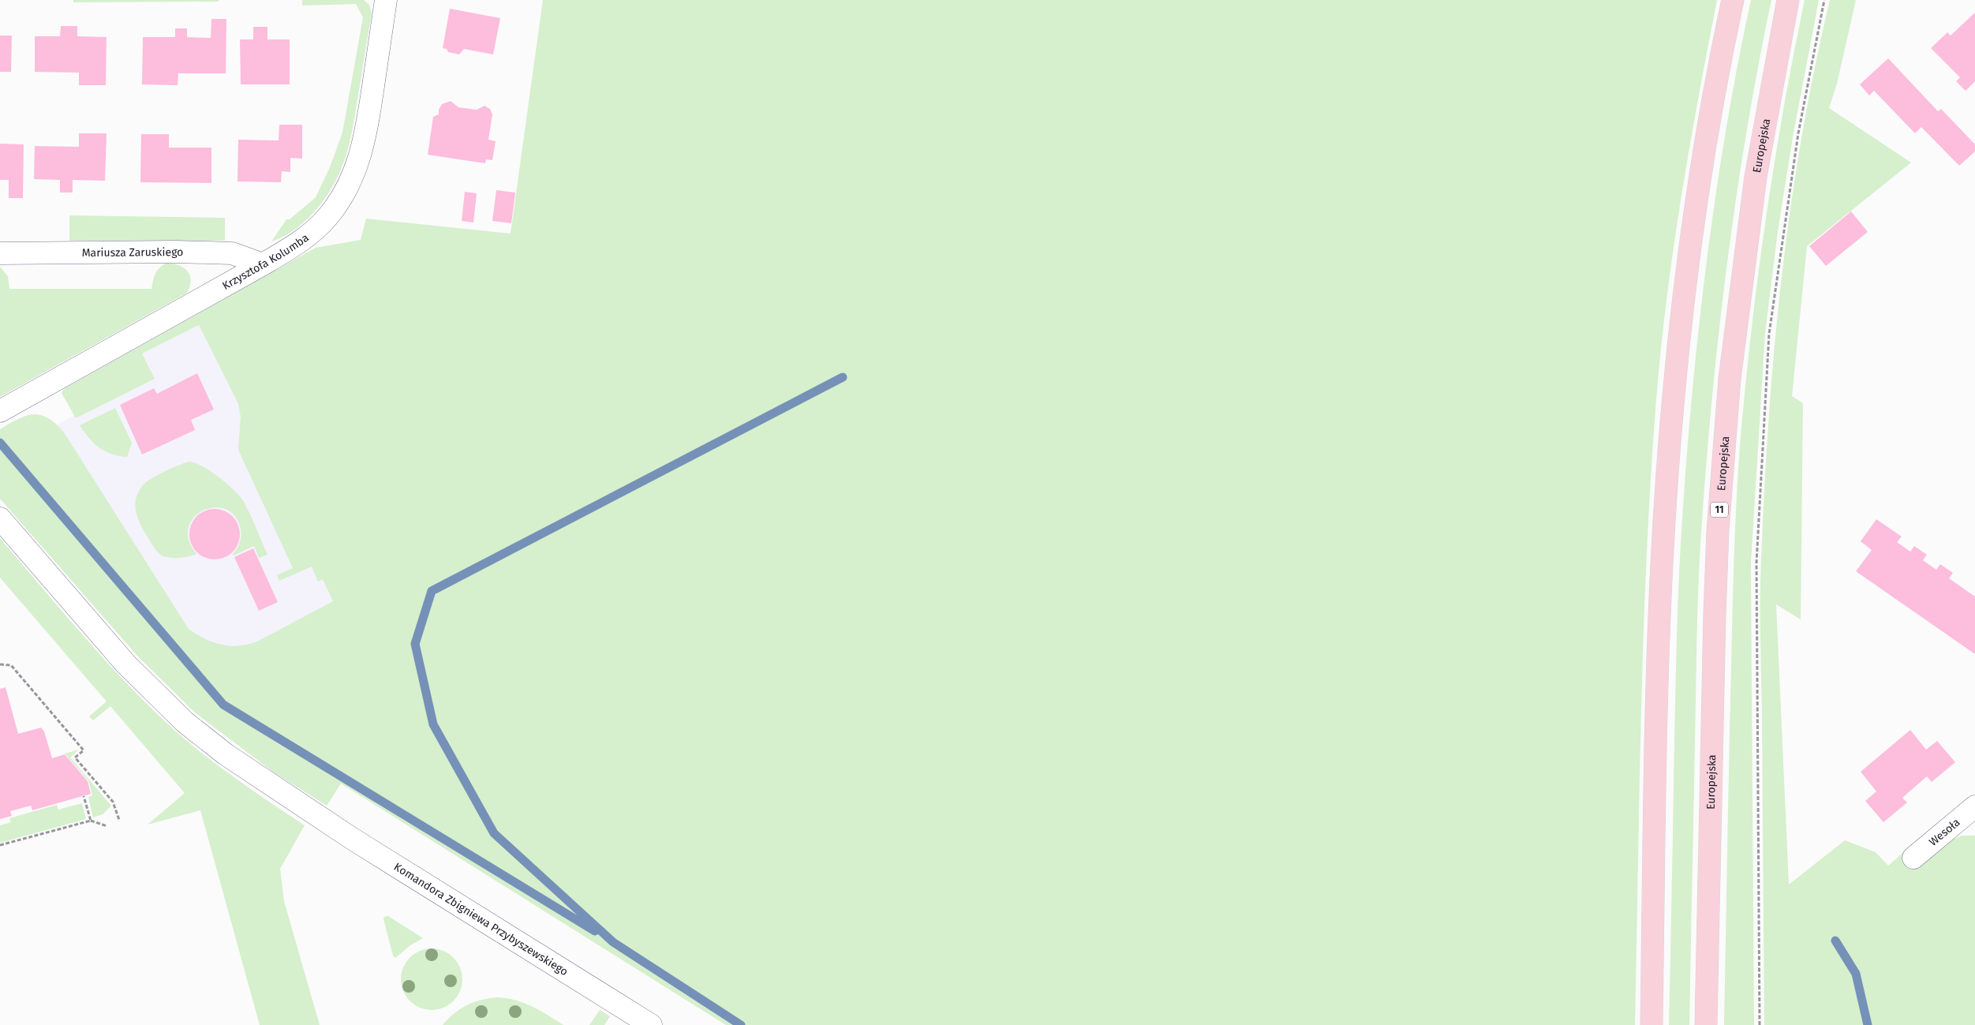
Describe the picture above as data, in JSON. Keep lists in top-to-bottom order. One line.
{"streets":{"main road":["Europejska","11"],"street":["Mariusza Zaruskiego","Krzysztofa Kolumba","Wesoła","Komandora Zbigniewa Przybyszewskiego"]},"crossings":[["Mariusza Zaruskiego","Krzysztofa Kolumba"]]}
